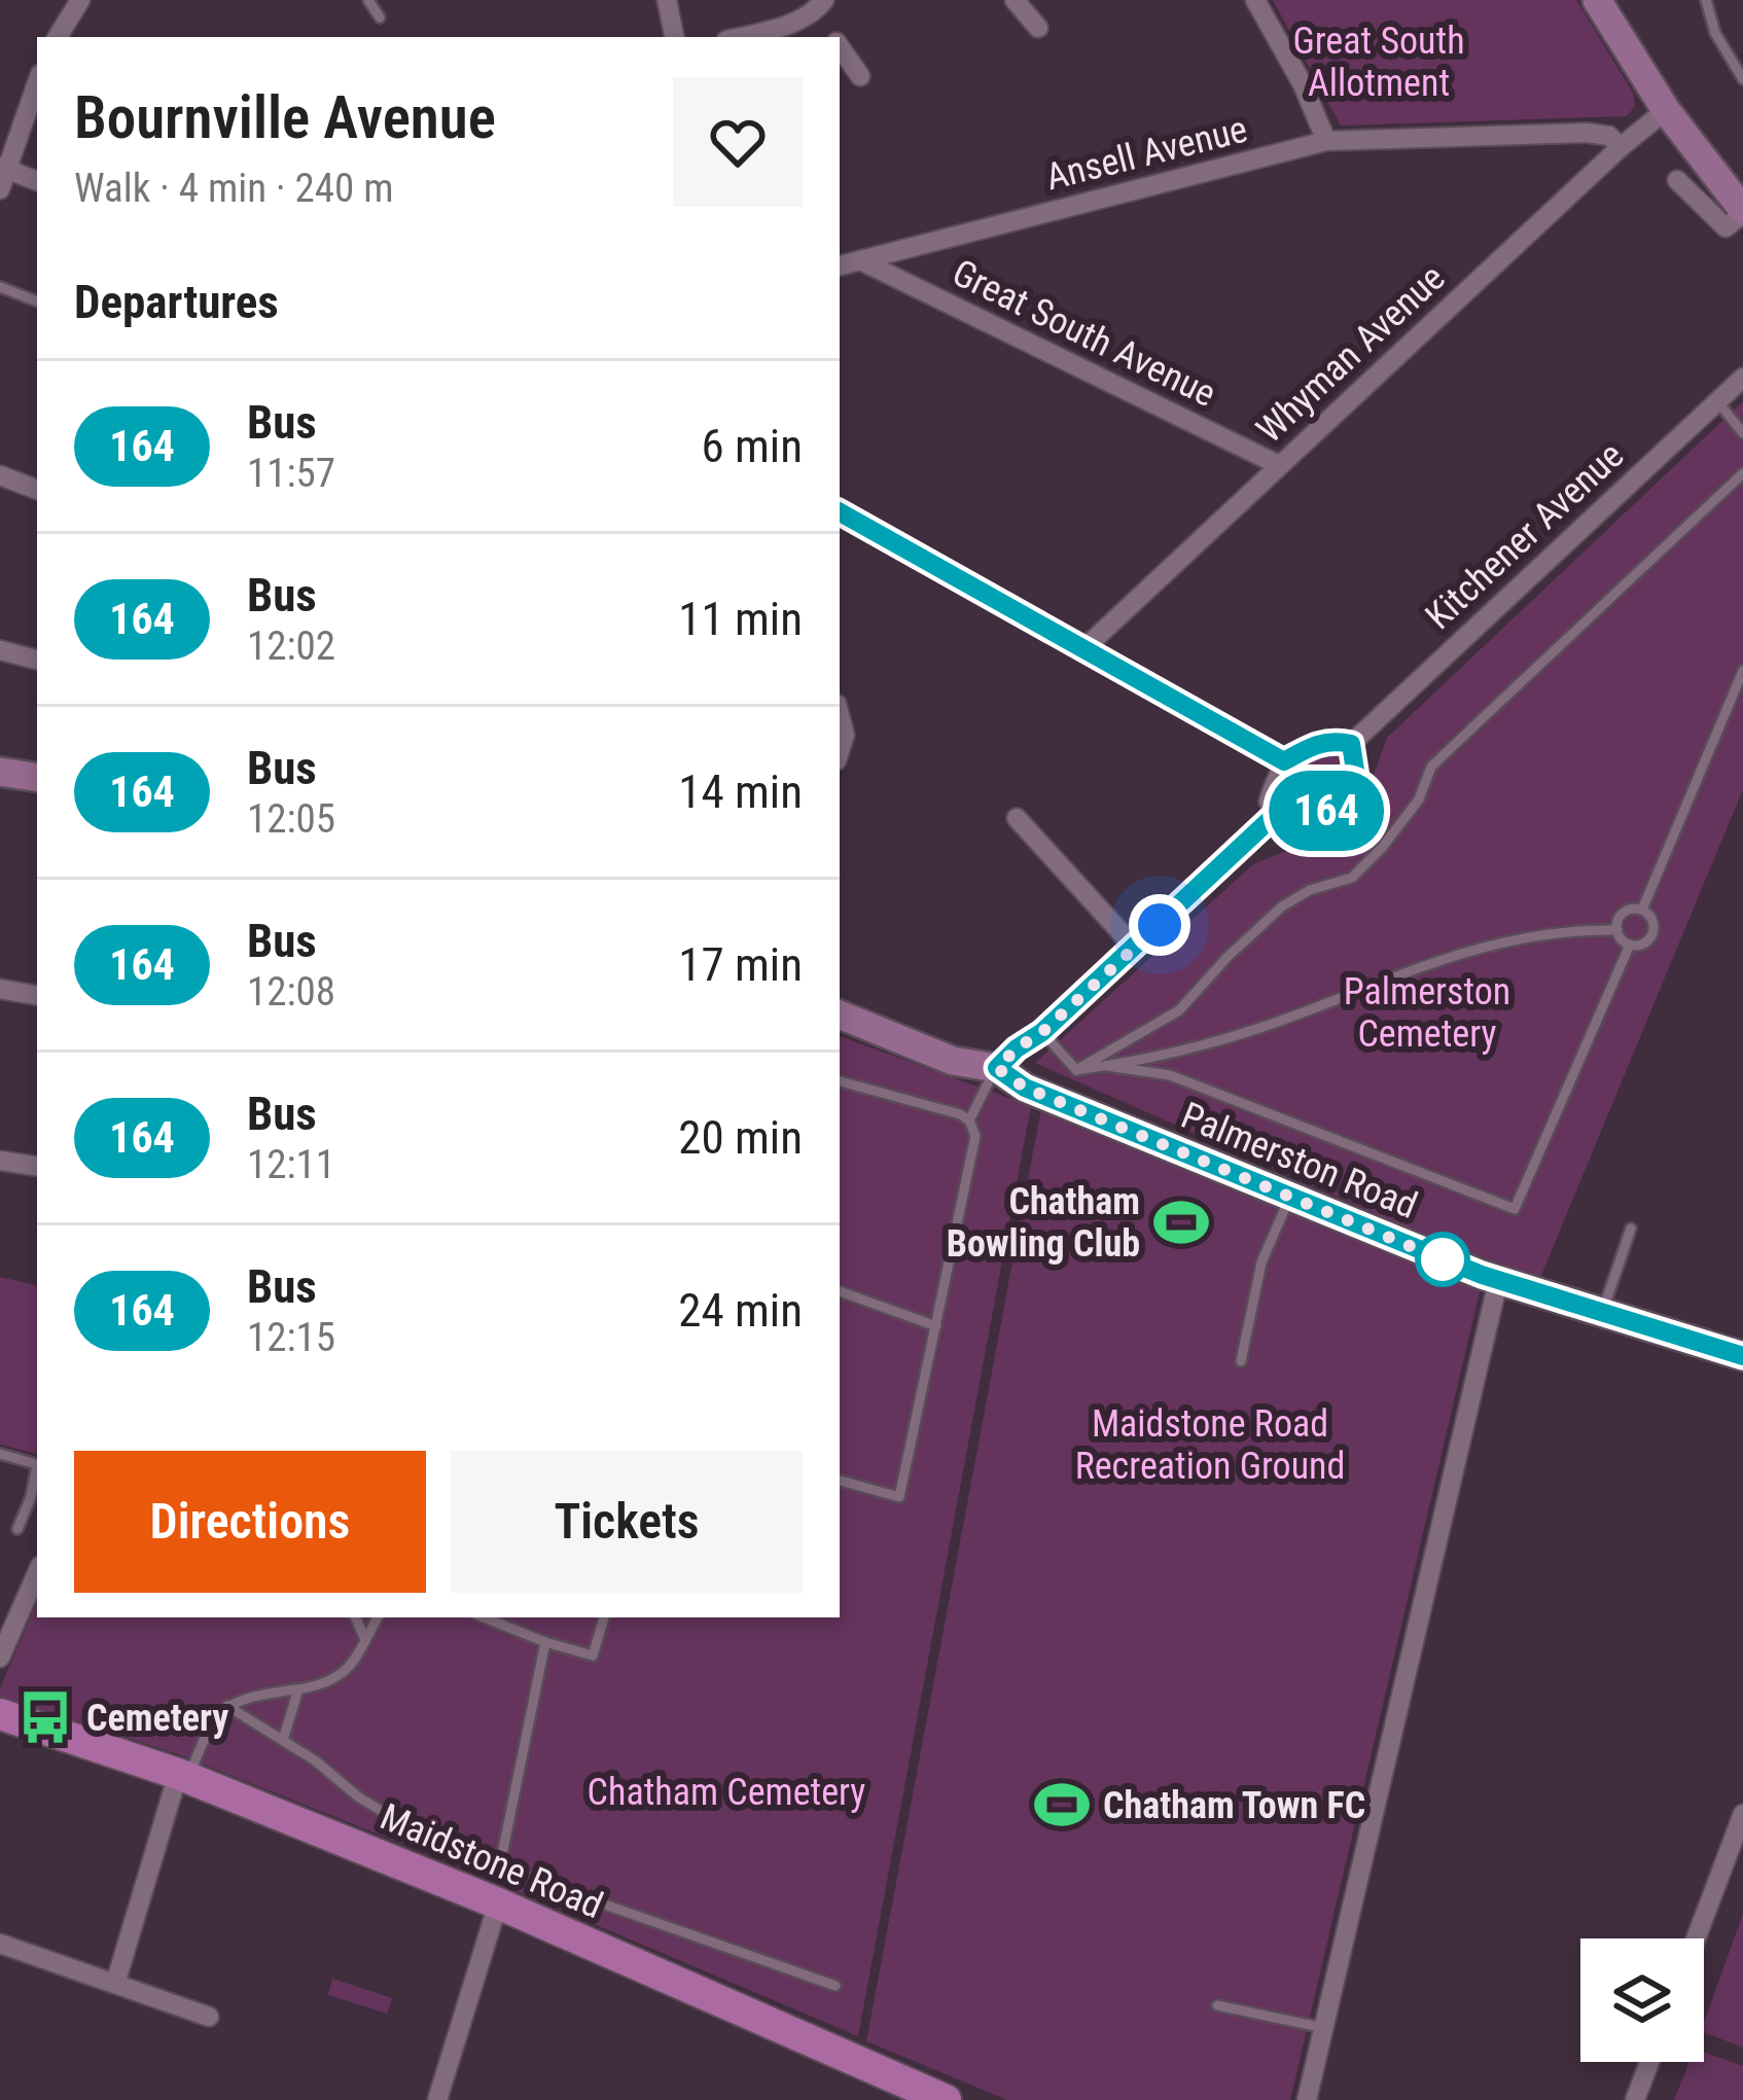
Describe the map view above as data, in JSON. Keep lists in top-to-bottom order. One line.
{"streets":{"main road":["Maidstone Road"],"street":["Ansell Avenue","Great South Avenue","Whyman Avenue","Kitchener Avenue","Palmerston Road"]},"crossings":[["Ansell Avenue","Great South Avenue"],["Ansell Avenue","Whyman Avenue"],["Great South Avenue","Whyman Avenue"]],"parks":["Great South Allotment","Palmerston Cemetery","Maidstone Road Recreation Ground","Chatham Cemetery"],"places":{"sports":["Chatham Bowling Club","Chatham Town FC"],"bus stop":["Cemetery"]},"lines":["bus line 164"],"page":{"on_map":"164","heading":[["Bournville Avenue","Walk · 4 min · 240 m"],"Departures"],"list":[{"mark":"164","name":"Bus","note":"11:57","value":"6 min"},{"mark":"164","name":"Bus","note":"12:02","value":"11 min"},{"mark":"164","name":"Bus","note":"12:05","value":"14 min"},{"mark":"164","name":"Bus","note":"12:08","value":"17 min"},{"mark":"164","name":"Bus","note":"12:11","value":"20 min"},{"mark":"164","name":"Bus","note":"12:15","value":"24 min"}],"buttons":["Directions","Tickets"]}}
